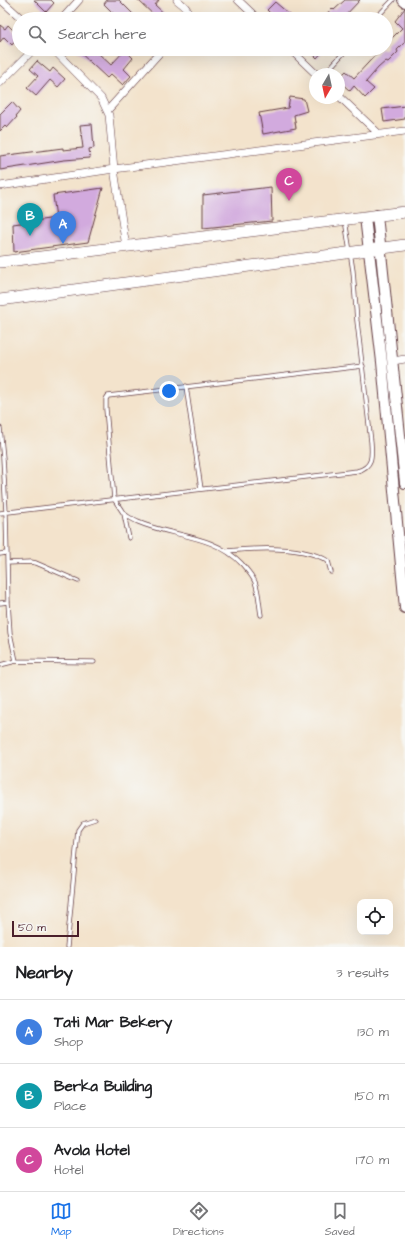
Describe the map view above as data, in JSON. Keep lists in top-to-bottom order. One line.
{"scale_bar":"50 m","north":"bottom","page":{"search":"Search here","pins":["C","B","A"],"scale":"50 m","heading":["Nearby","3 results"],"list":[{"mark":"A","name":"Tati Mar Bekery","note":"Shop","value":"130 m"},{"mark":"B","name":"Berka Building","note":"Place","value":"150 m"},{"mark":"C","name":"Avola Hotel","note":"Hotel","value":"170 m"}],"nav":["Map","Directions","Saved"]}}
